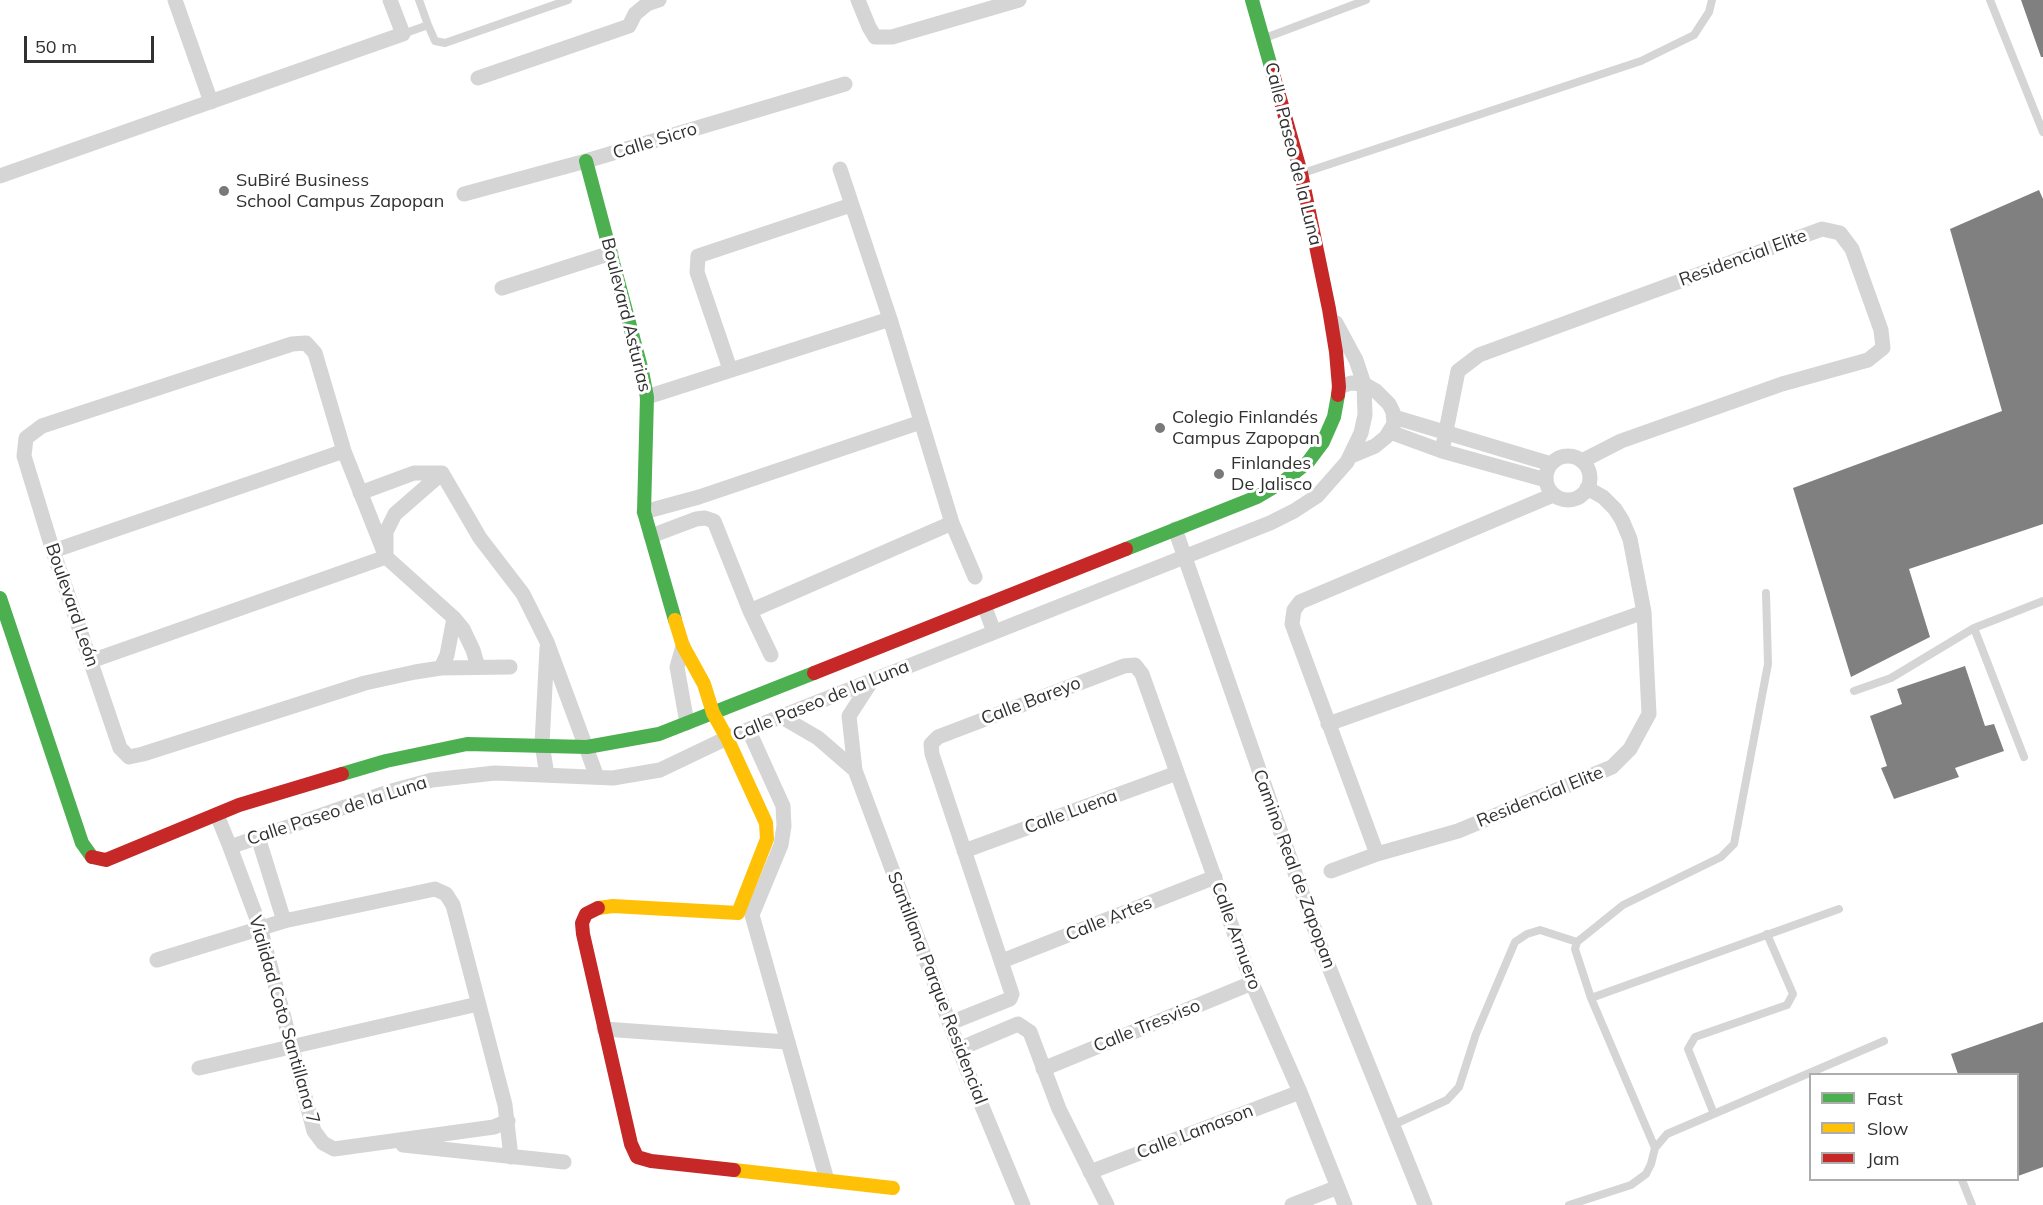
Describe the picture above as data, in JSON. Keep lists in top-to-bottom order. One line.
{"streets":{"street":["Calle Sicro","Calle Paseo de la Luna","Residencial Elite","Boulevard Asturias","Boulevard León","Calle Bareyo","Calle Luena","Camino Real de Zapopan","Calle Artes","Calle Arnuero","Santillana Parque Residencial","Vialidad Coto Santillana 7","Calle Tresviso","Calle Lamason"]},"crossings":[["Calle Sicro","Boulevard Asturias"],["Calle Paseo de la Luna","Boulevard Asturias"],["Calle Paseo de la Luna","Camino Real de Zapopan"],["Calle Paseo de la Luna","Vialidad Coto Santillana 7"],["Calle Bareyo","Calle Luena"],["Calle Bareyo","Calle Arnuero"],["Calle Luena","Calle Arnuero"],["Calle Artes","Calle Arnuero"],["Calle Arnuero","Calle Tresviso"],["Calle Arnuero","Calle Lamason"]],"places":["SuBiré Business School Campus Zapopan","Colegio Finlandés Campus Zapopan","Finlandes De Jalisco"],"legend":["Fast","Slow","Jam"],"scale_bar":"50 m"}
